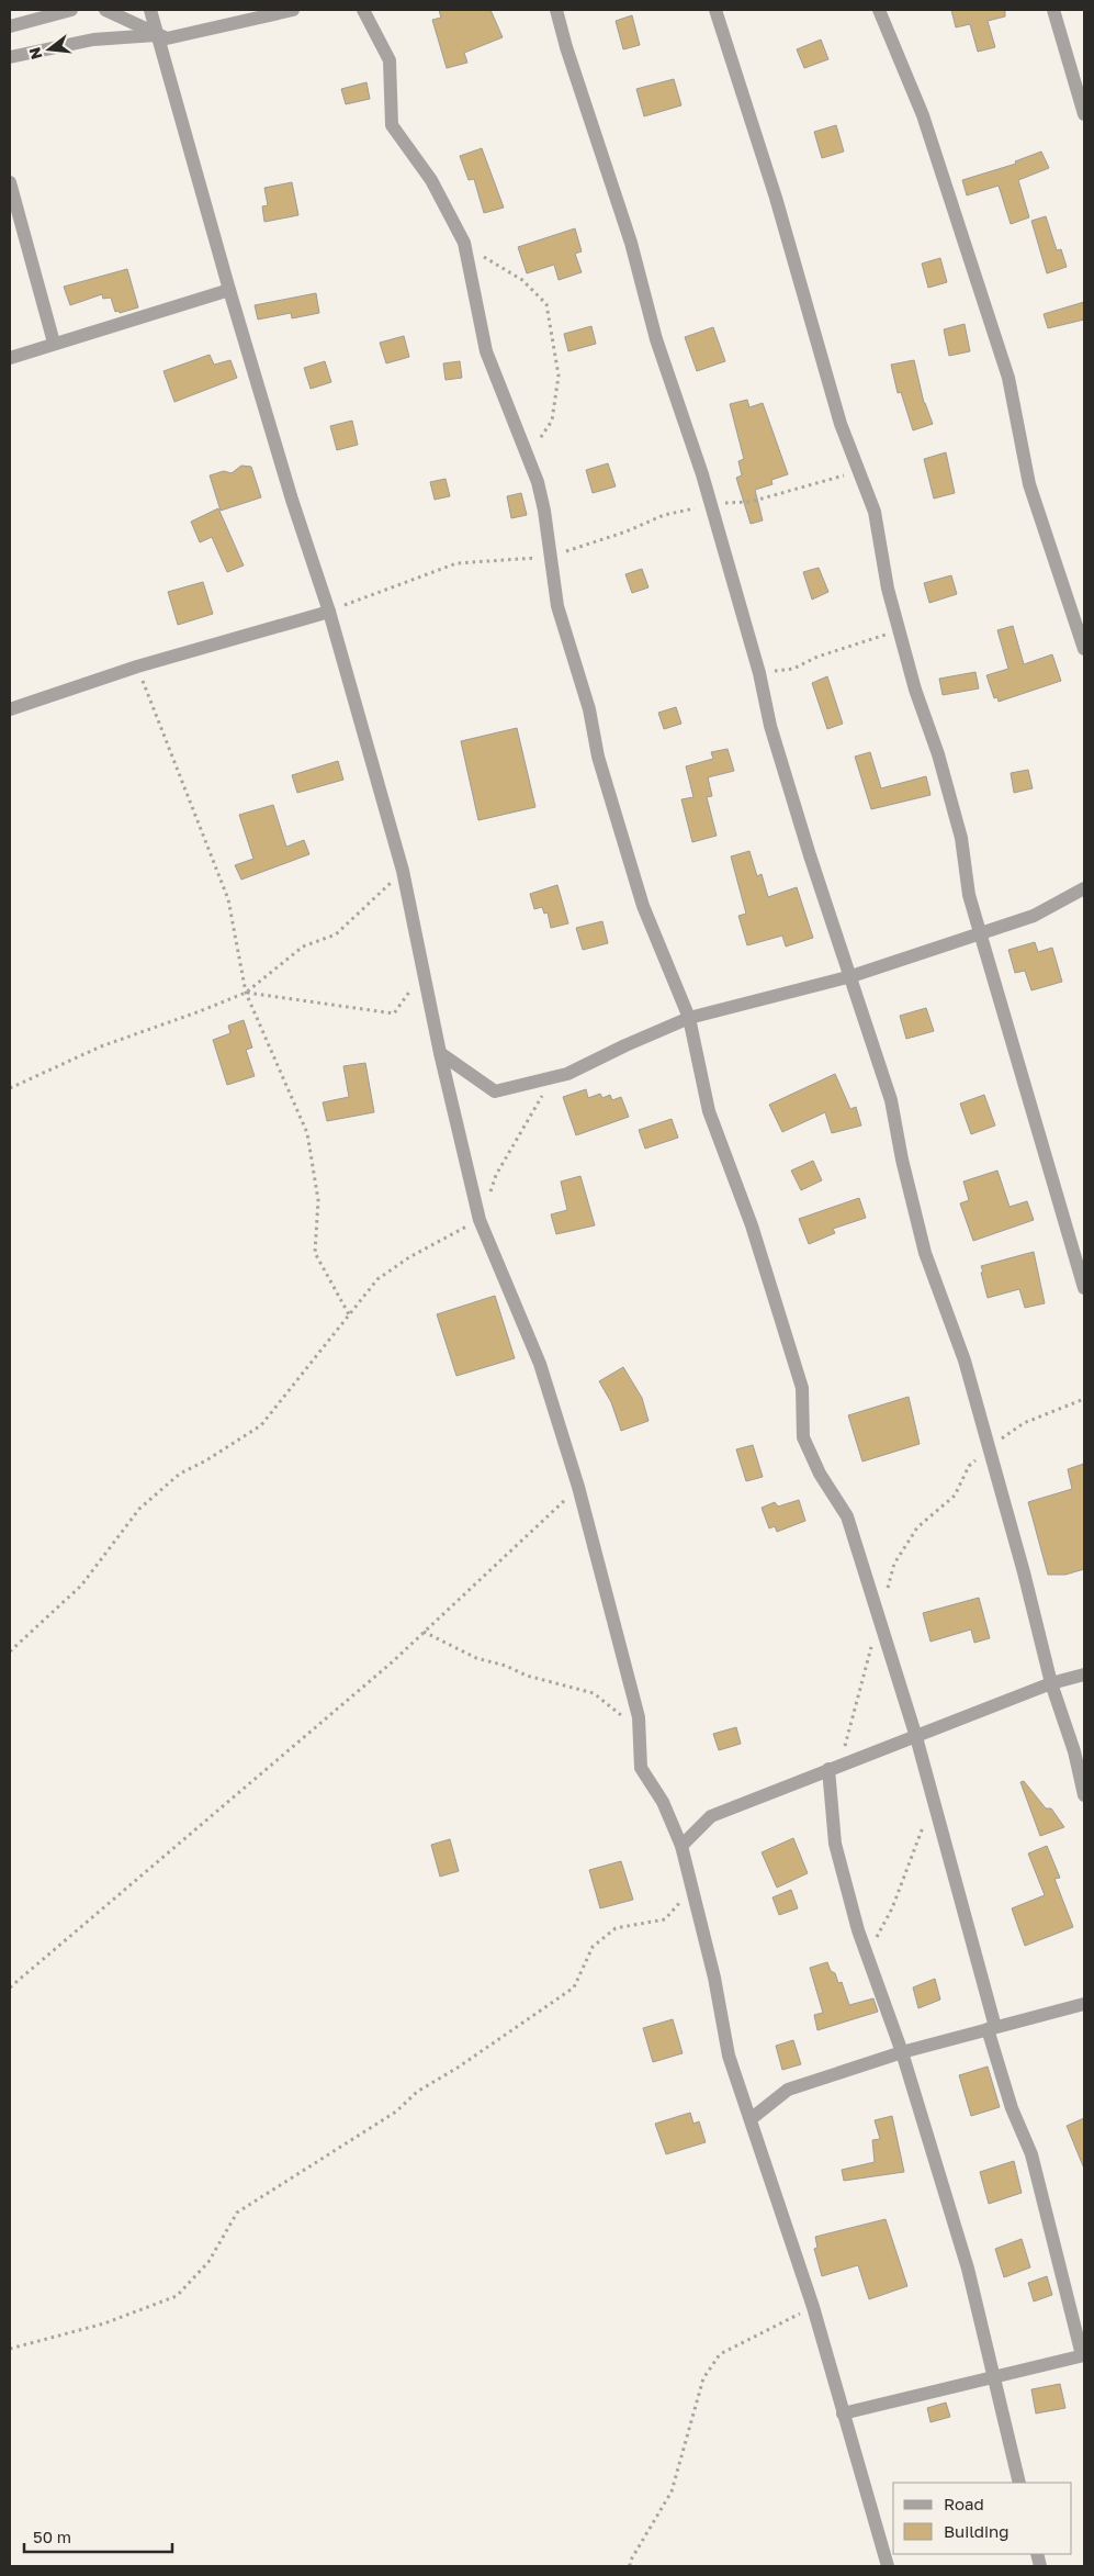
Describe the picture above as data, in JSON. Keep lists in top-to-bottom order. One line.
{"legend":["Road","Building"],"scale_bar":"50 m","north":"left"}
